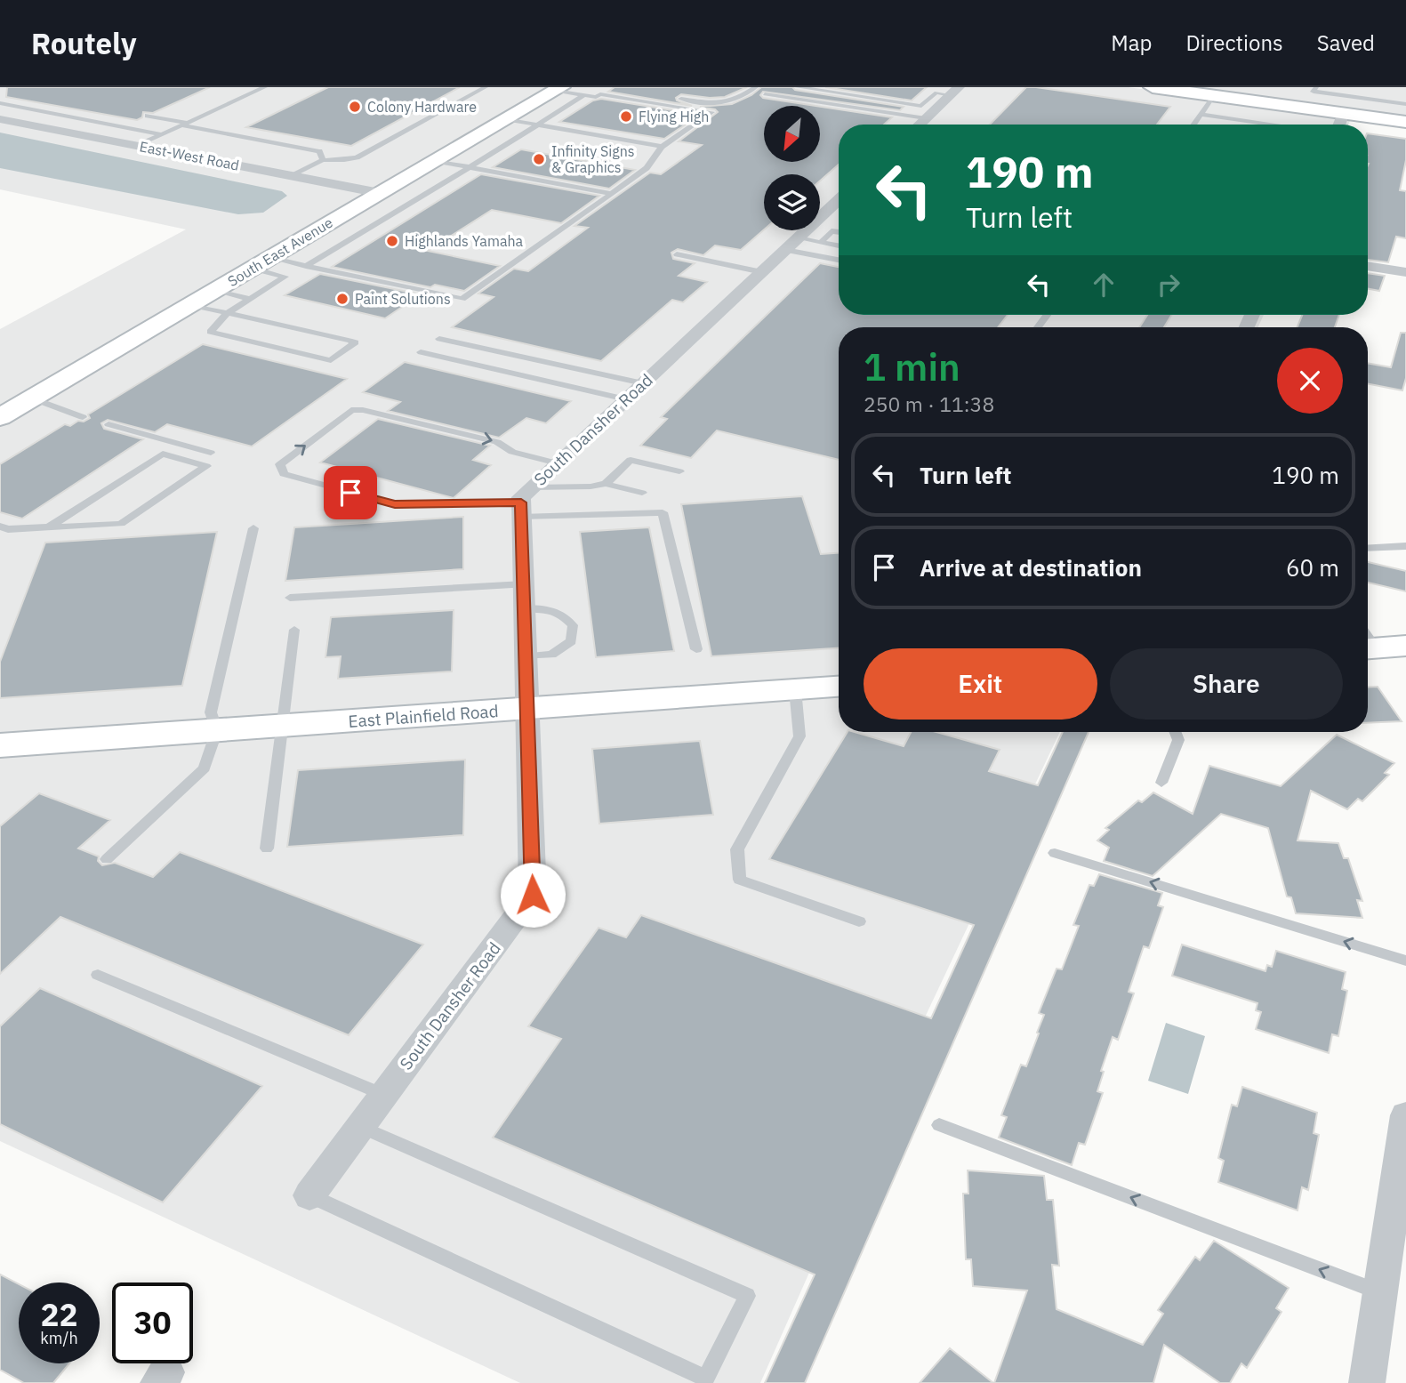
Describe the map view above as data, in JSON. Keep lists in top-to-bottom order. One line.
{"streets":{"main road":["South East Avenue","East Plainfield Road"],"street":["East-West Road","South Dansher Road"]},"crossings":[["East-West Road","South East Avenue"],["South Dansher Road","East Plainfield Road"]],"places":["Colony Hardware","Flying High","Infinity Signs & Graphics","Highlands Yamaha","Paint Solutions"],"north":"bottom left","page":{"header":"Routely","nav":["Map","Directions","Saved"],"turn":["190 m","Turn left"],"heading":["1 min","250 m · 11:38"],"list":[{"name":"Turn left","value":"190 m"},{"name":"Arrive at destination","value":"60 m"}],"buttons":["Exit","Share"],"speed":"22 km/h","limit":"30"}}
